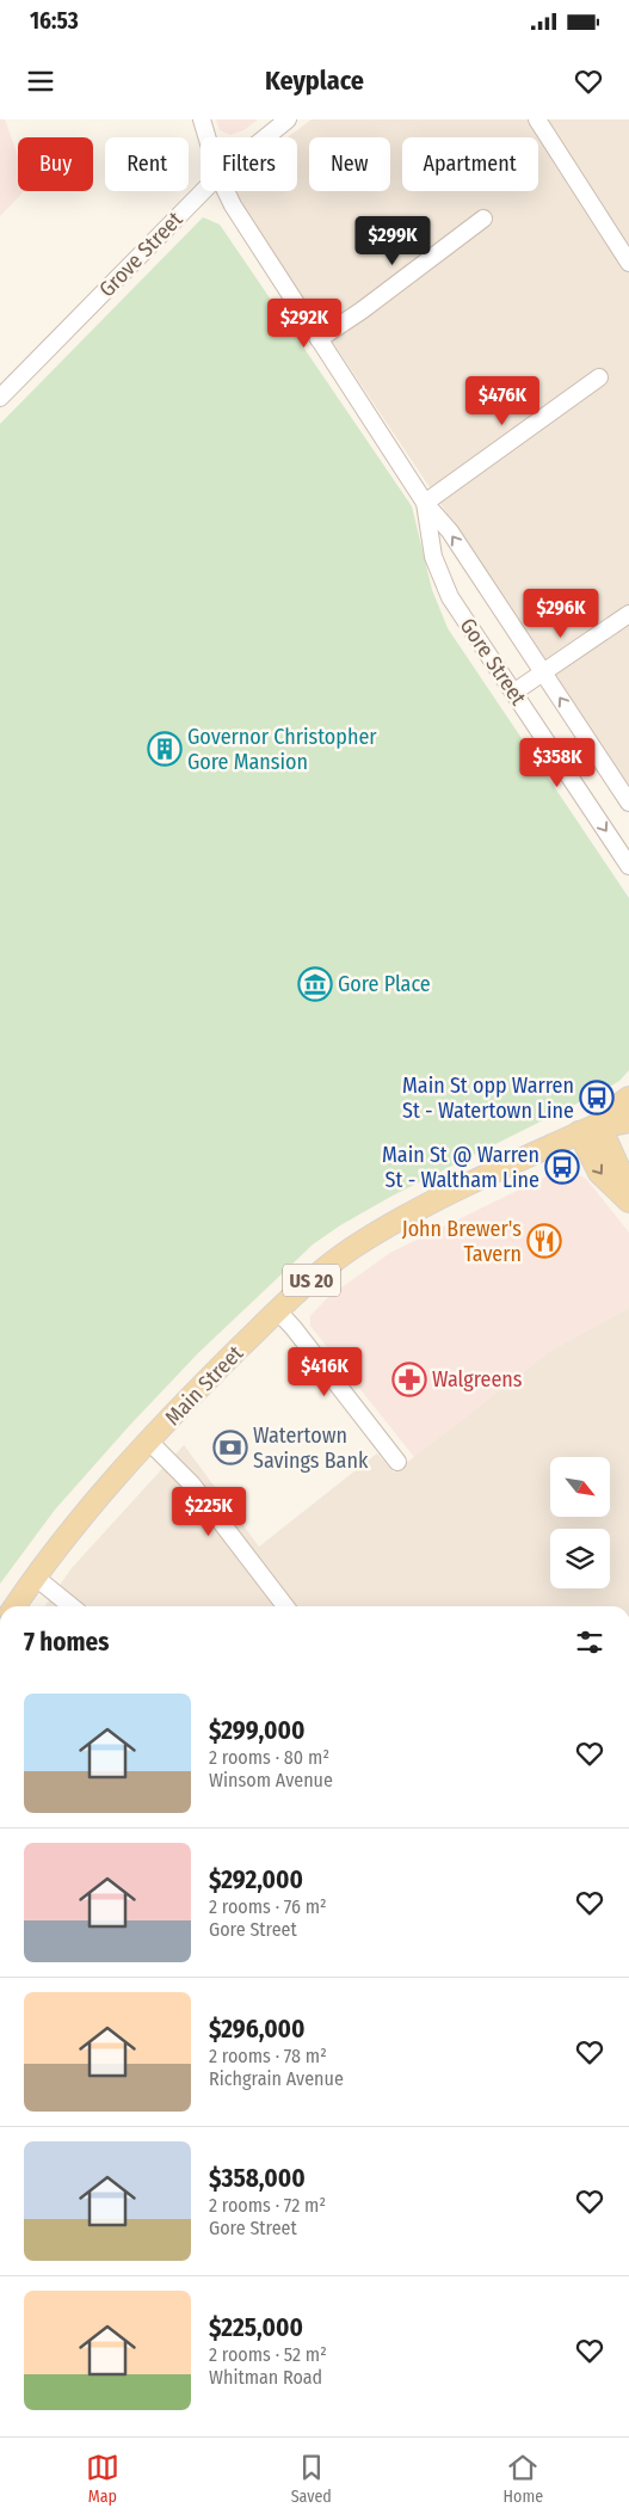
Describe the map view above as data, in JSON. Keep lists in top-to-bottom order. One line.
{"streets":{"main road":["US 20","Main Street"],"street":["Grove Street","Gore Street"]},"places":{"building":["Governor Christopher Gore Mansion"],"museum":["Gore Place"],"bus stop":["Main St opp Warren St - Watertown Line","Main St @ Warren St - Waltham Line"],"restaurant":["John Brewer's Tavern"],"pharmacy":["Walgreens"],"bank":["Watertown Savings Bank"]},"north":"bottom right","page":{"status":"16:53","header":"Keyplace","chip":["Buy","Rent","Filters","New","Apartment"],"price":["$299K","$292K","$476K","$296K","$358K","$416K","$225K"],"heading":"7 homes","list":[{"name":"$299,000","note":"2 rooms · 80 m² · Winsom Avenue"},{"name":"$292,000","note":"2 rooms · 76 m² · Gore Street"},{"name":"$296,000","note":"2 rooms · 78 m² · Richgrain Avenue"},{"name":"$358,000","note":"2 rooms · 72 m² · Gore Street"},{"name":"$225,000","note":"2 rooms · 52 m² · Whitman Road"}],"tabs":["Map","Saved","Home"]}}
